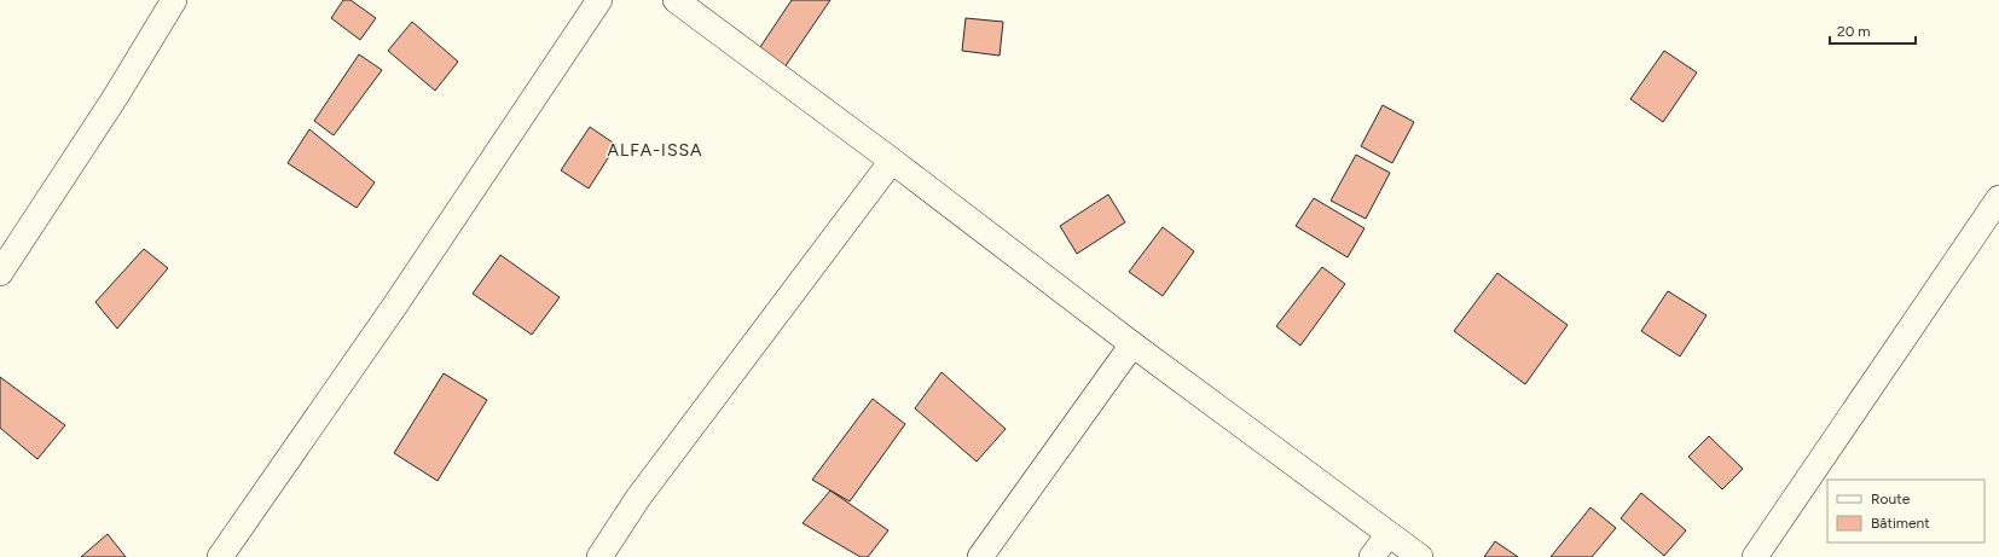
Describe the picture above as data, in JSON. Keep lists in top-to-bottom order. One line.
{"districts":["ALFA-ISSA"],"legend":["Route","Bâtiment"],"scale_bar":"20 m"}
